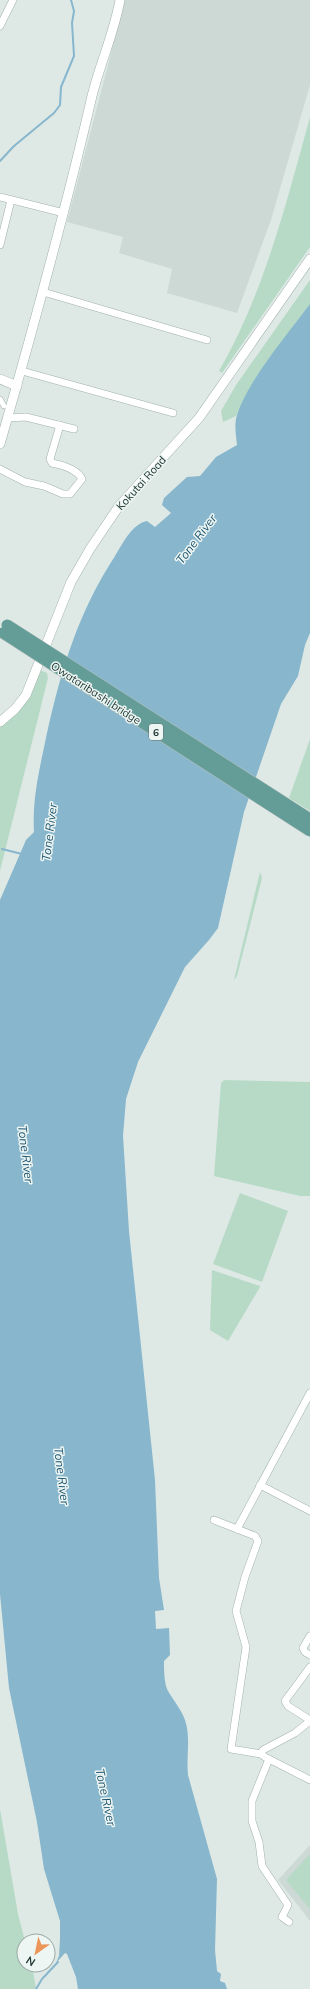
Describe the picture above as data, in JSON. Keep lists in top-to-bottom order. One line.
{"streets":{"main road":["Owataribashi bridge","6"],"street":["Kokutai Road"]},"water":["Tone River"],"north":"bottom left"}
